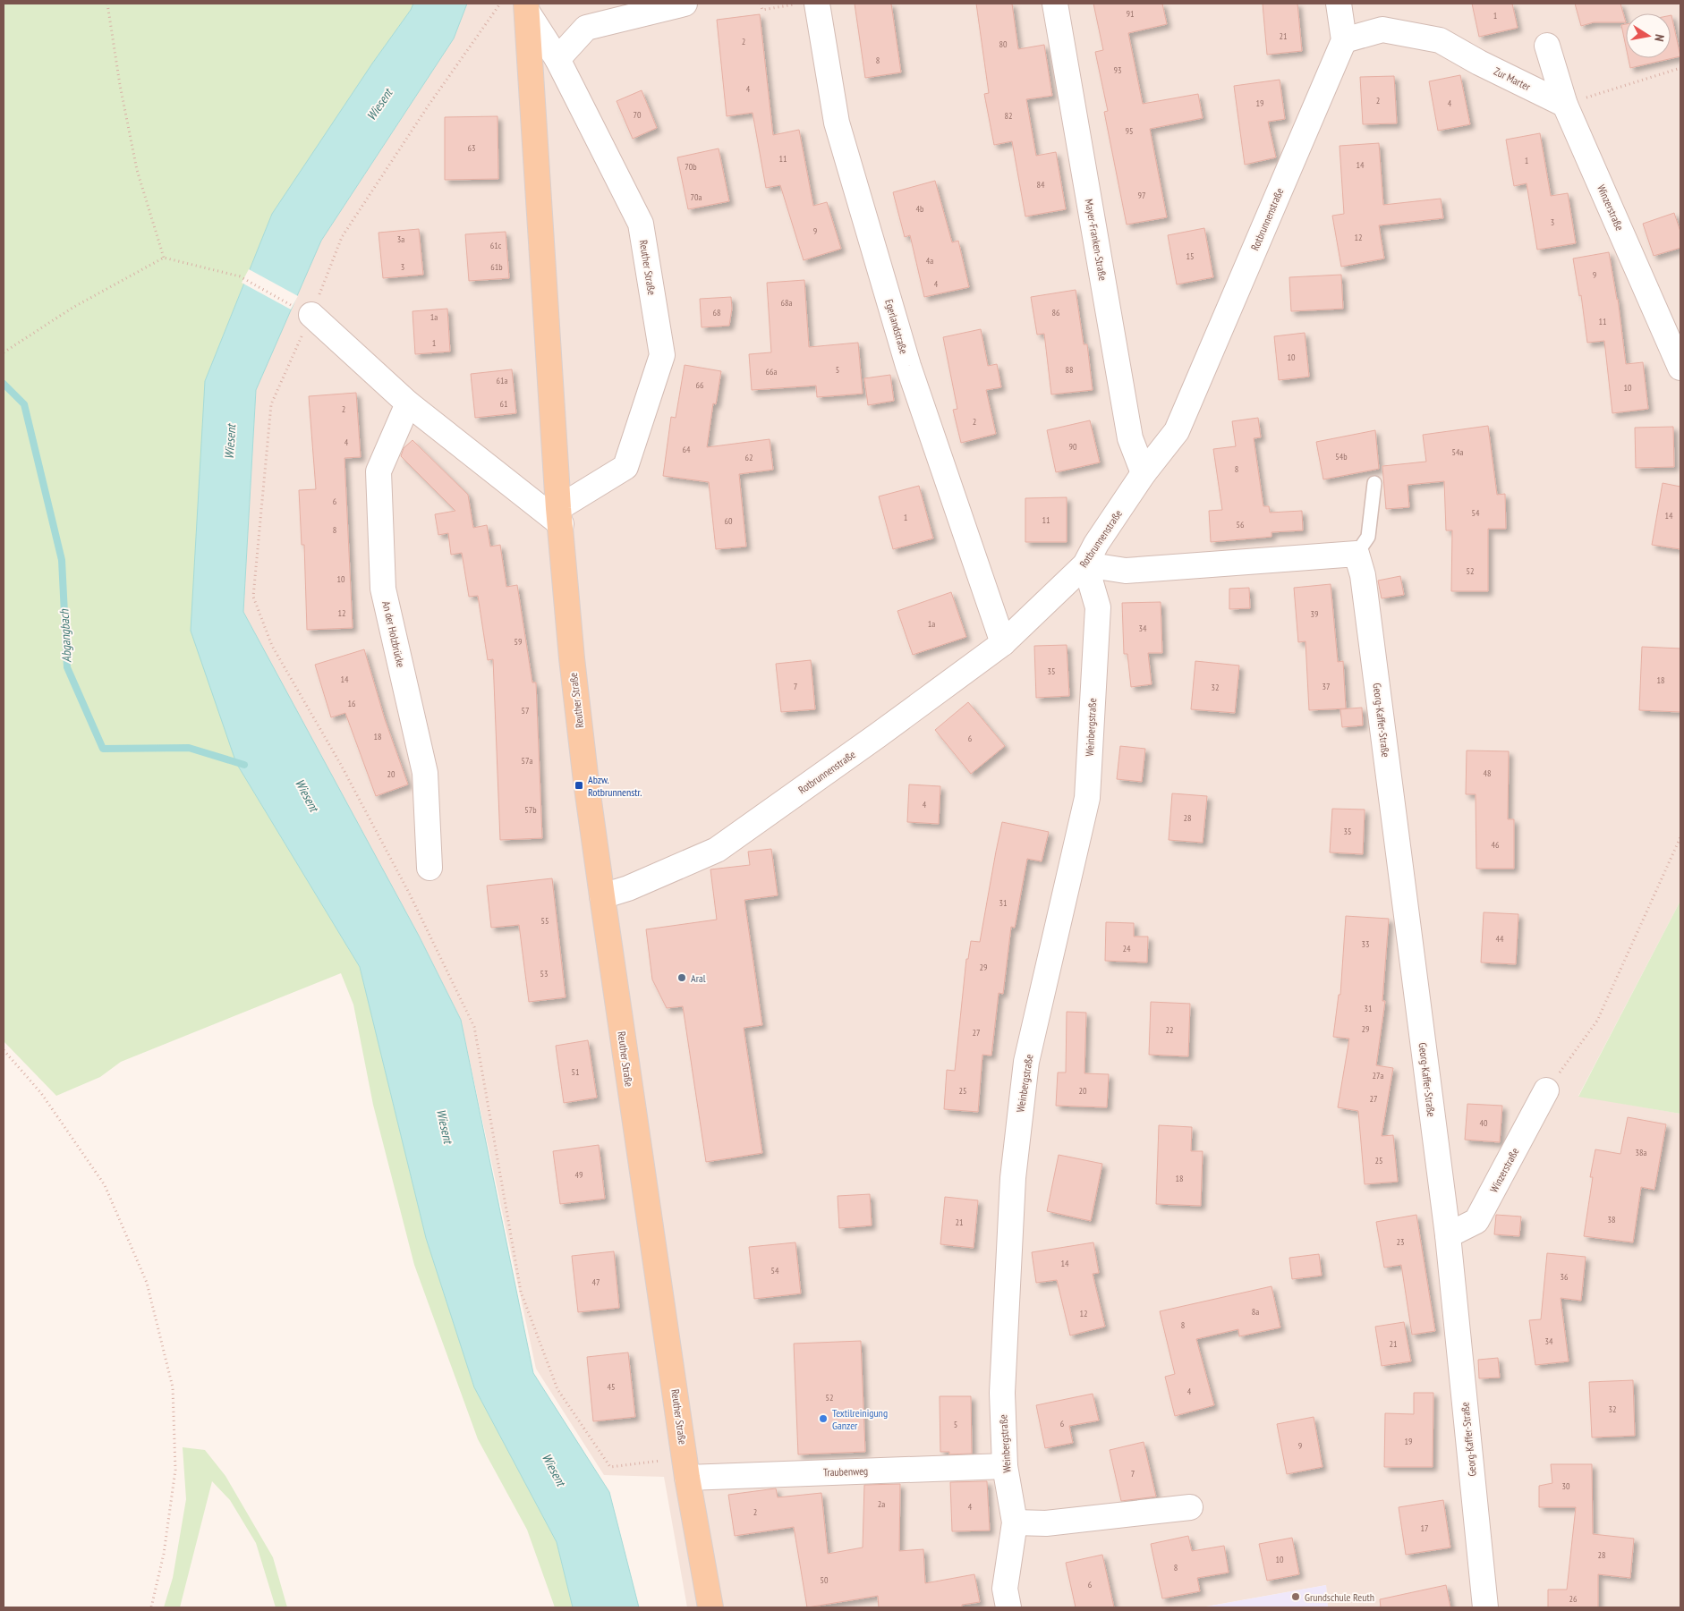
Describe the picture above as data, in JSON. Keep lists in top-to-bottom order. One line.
{"streets":{"main road":["Reuther Straße"],"street":["Zur Marter","Winzerstraße","Rotbrunnenstraße","Mayer-Franken-Straße","Egerlandstraße","An der Holzbrücke","Georg-Kaffer-Straße","Weinbergstraße","Traubenweg"]},"crossings":[["Zur Marter","Winzerstraße"],["Zur Marter","Rotbrunnenstraße"],["Winzerstraße","Georg-Kaffer-Straße"],["Rotbrunnenstraße","Mayer-Franken-Straße"],["Rotbrunnenstraße","Reuther Straße"],["Rotbrunnenstraße","Egerlandstraße"],["Rotbrunnenstraße","Weinbergstraße"],["Reuther Straße","Traubenweg"],["Weinbergstraße","Traubenweg"]],"water":["Wiesent","Abgangbach"],"places":{"transit":["Abzw. Rotbrunnenstr."],"other":["Aral","Textilreinigung Ganzer","Grundschule Reuth"]},"house_numbers":["91","1","21","2","80","8","93","4","2","19","4","70","82","95","63","11","1","14","70b","84","97","70a","4b","3","9","12","3a","61c","15","4a","3","61b","9","4","68a","68","86","1a","11","1","10","5","88","66a","61a","66","10","61","2","2","4","90","64","54a","54b","62","8","6","54","14","1","11","60","56","8","52","10","12","39","1a","34","59","35","14","18","7","37","32","16","57","18","6","57a","48","20","4","57b","28","35","46","31","55","44","33","24","29","53","31","29","22","27","51","27a","25","20","27","40","38a","25","49","18","38","21","23","14","54","36","47","8a","12","8","34","21","45","4","52","32","6","5","19","9","7","30","2a","4","2","17","28","10","8","50","6","26"],"north":"right"}
